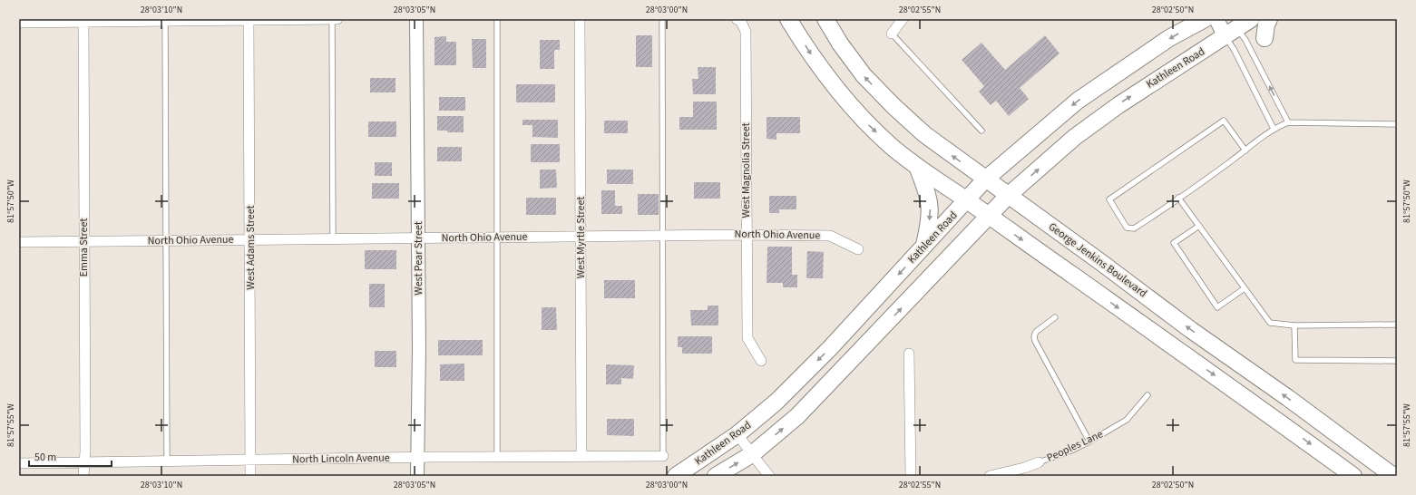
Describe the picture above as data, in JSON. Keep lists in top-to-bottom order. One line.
{"streets":{"main road":["Kathleen Road","George Jenkins Boulevard"],"street":["West Magnolia Street","North Ohio Avenue","West Myrtle Street","Emma Street","West Adams Street","West Pear Street","Peoples Lane","North Lincoln Avenue"]},"crossings":[["Kathleen Road","George Jenkins Boulevard"],["West Magnolia Street","North Ohio Avenue"],["North Ohio Avenue","West Myrtle Street"],["North Ohio Avenue","Emma Street"],["North Ohio Avenue","West Adams Street"],["North Ohio Avenue","West Pear Street"],["West Myrtle Street","North Lincoln Avenue"],["Emma Street","North Lincoln Avenue"],["West Adams Street","North Lincoln Avenue"],["West Pear Street","North Lincoln Avenue"]],"scale_bar":"50 m","coordinates":["28°03'10\"N","28°03'05\"N","28°03'00\"N","28°02'55\"N","28°02'50\"N","81°57'50\"W","81°57'55\"W"]}
